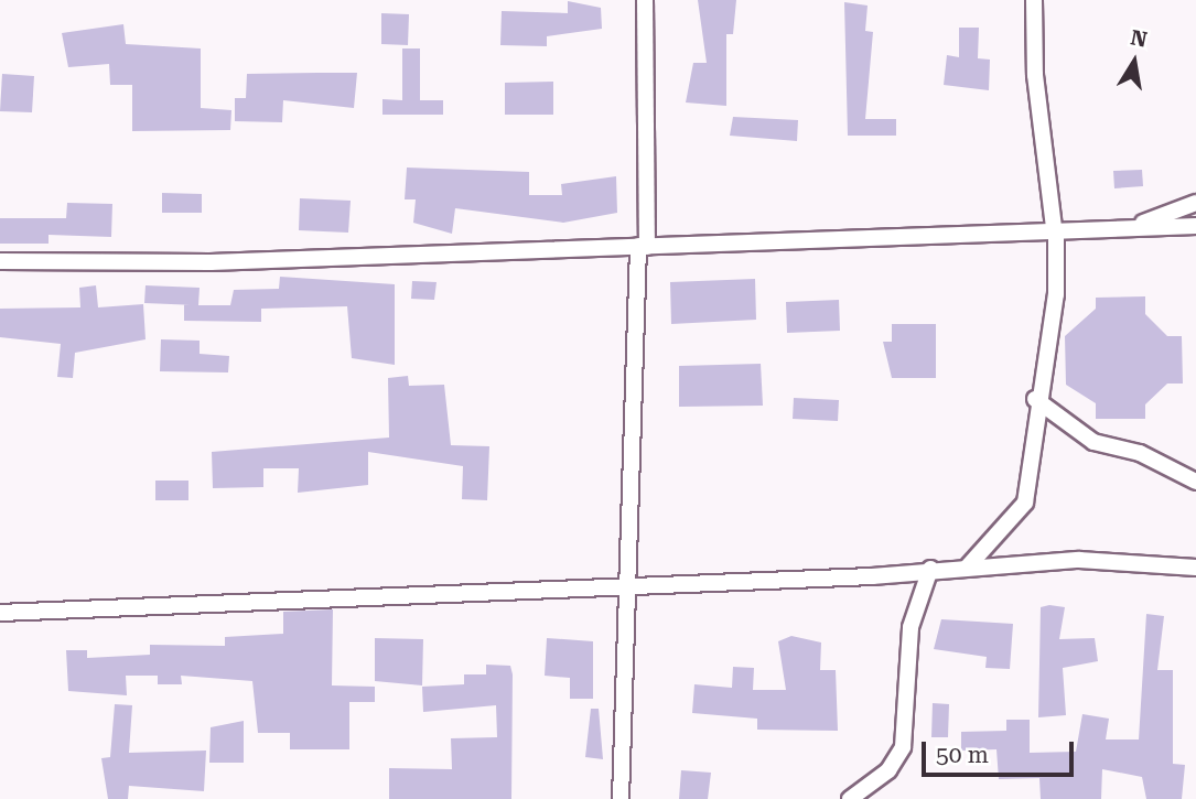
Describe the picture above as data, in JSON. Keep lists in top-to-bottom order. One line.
{"scale_bar":"50 m","north":"top"}
